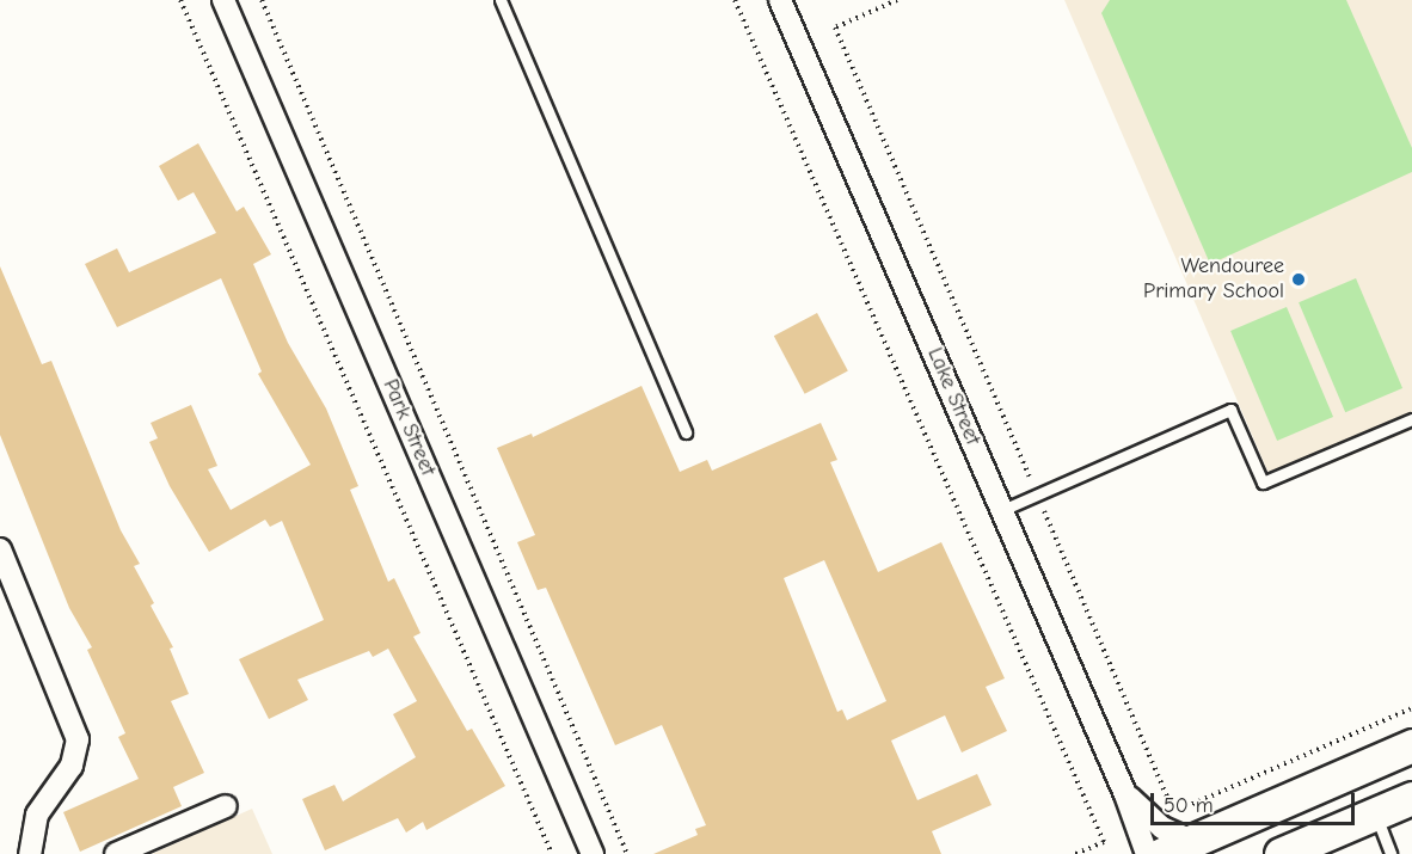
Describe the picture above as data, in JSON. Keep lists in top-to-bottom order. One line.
{"streets":{"street":["Lake Street","Park Street"]},"places":["Wendouree Primary School"],"scale_bar":"50 m"}
